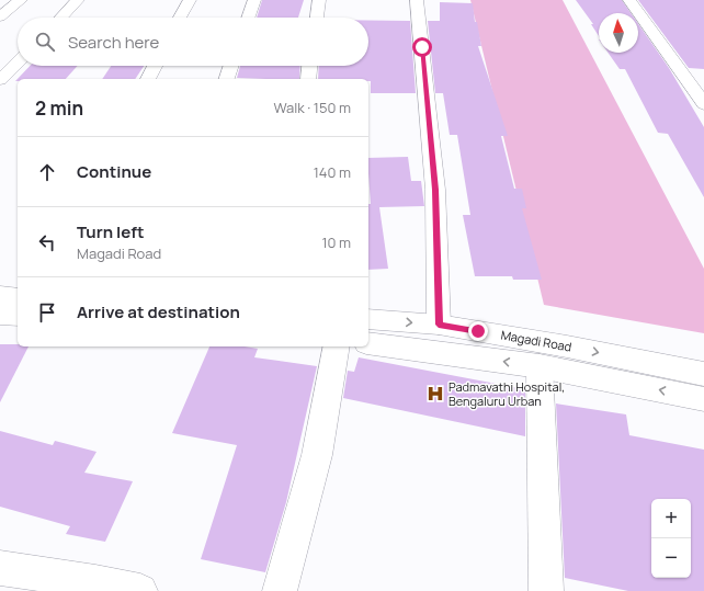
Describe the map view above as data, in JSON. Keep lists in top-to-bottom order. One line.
{"streets":{"street":["Magadi Road"]},"places":{"hospital":["Padmavathi Hospital, Bengaluru Urban"]},"north":"top","page":{"search":"Search here","heading":["2 min","Walk · 150 m"],"list":[["Continue","140 m"],["Turn left","Magadi Road","10 m"],"Arrive at destination"],"map_buttons":["+","−"]}}
